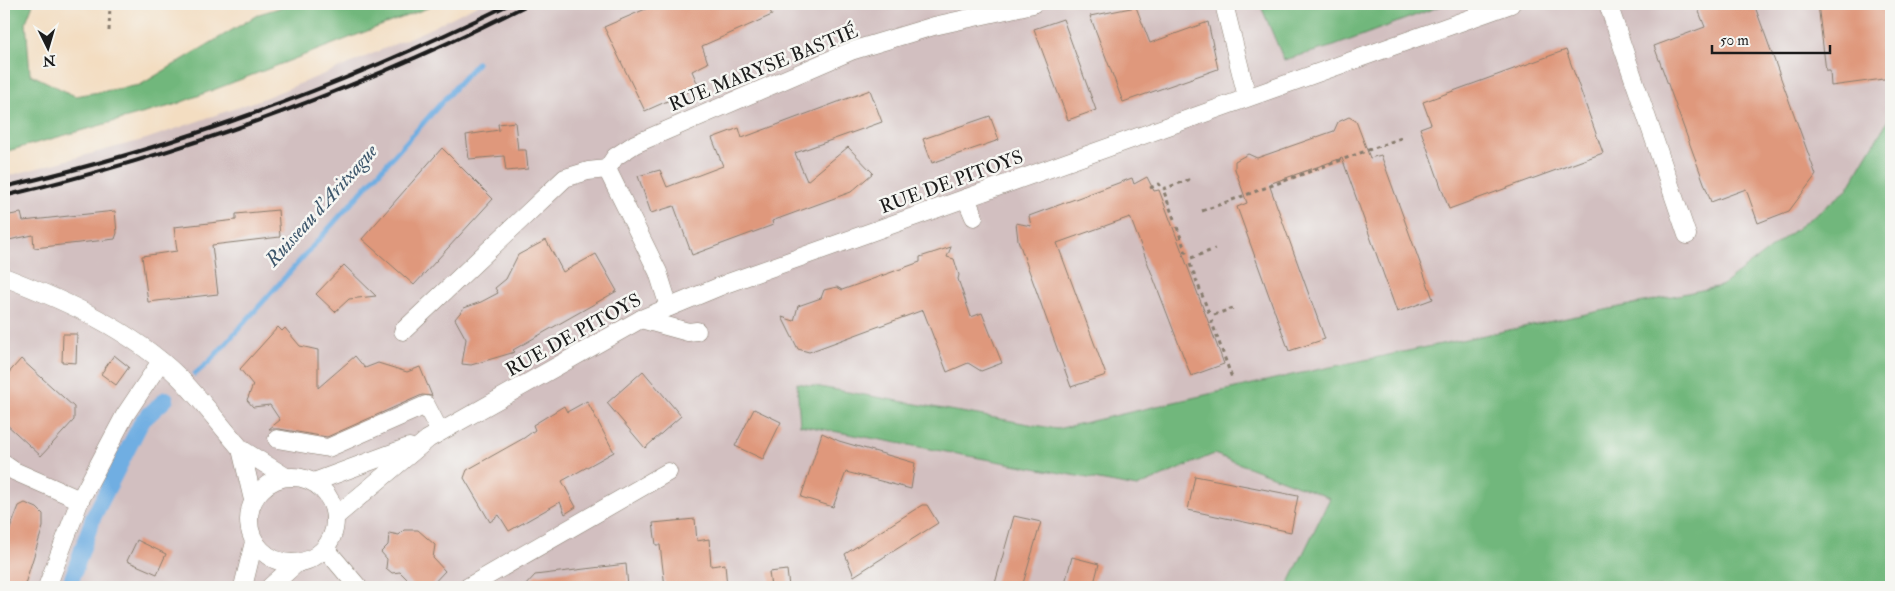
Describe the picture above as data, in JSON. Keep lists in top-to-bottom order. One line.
{"streets":{"street":["RUE MARYSE BASTIÉ","RUE DE PITOYS"]},"water":["Ruisseau d'Aritxague"],"scale_bar":"50 m","north":"bottom"}
